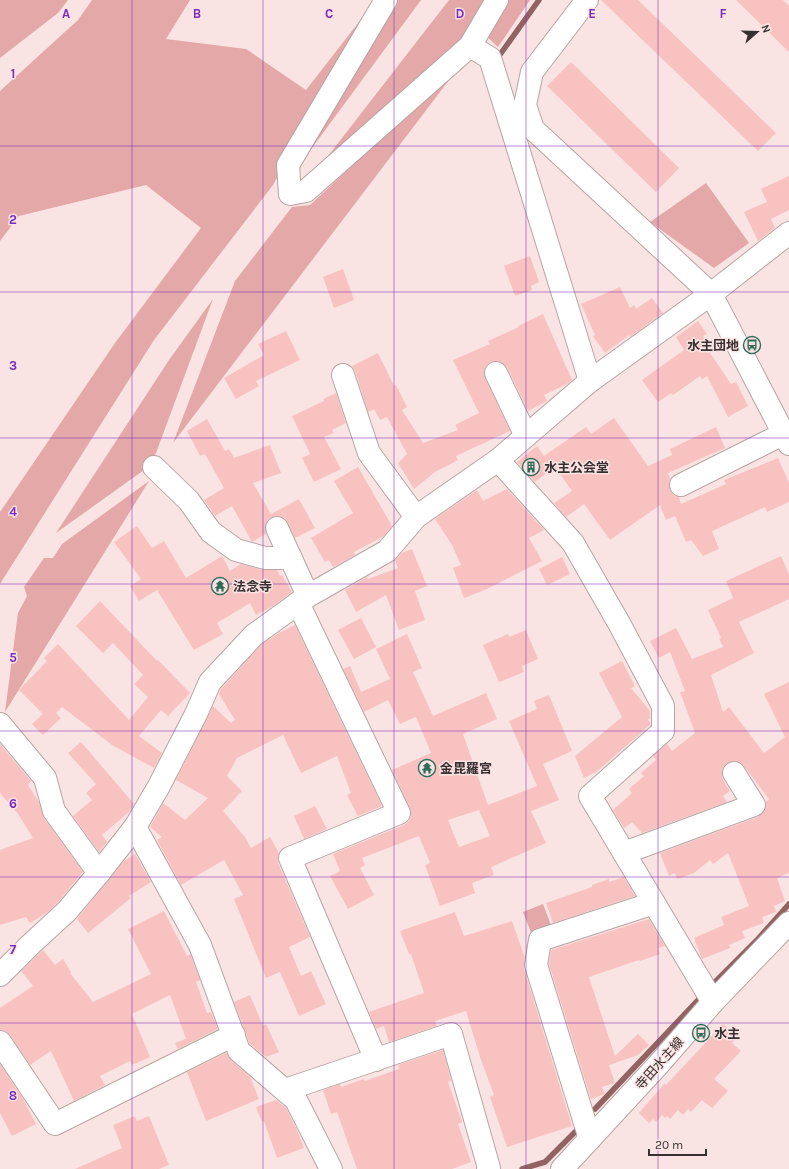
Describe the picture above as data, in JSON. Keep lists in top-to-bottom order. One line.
{"streets":{"street":["寺田水主線"]},"places":{"bus stop":["水主団地","水主"],"building":["水主公会堂"],"temple":["法念寺","金毘羅宮"]},"scale_bar":"20 m","north":"right","grid":{"columns":["A","B","C","D","E","F"],"rows":["1","2","3","4","5","6","7","8"]}}
